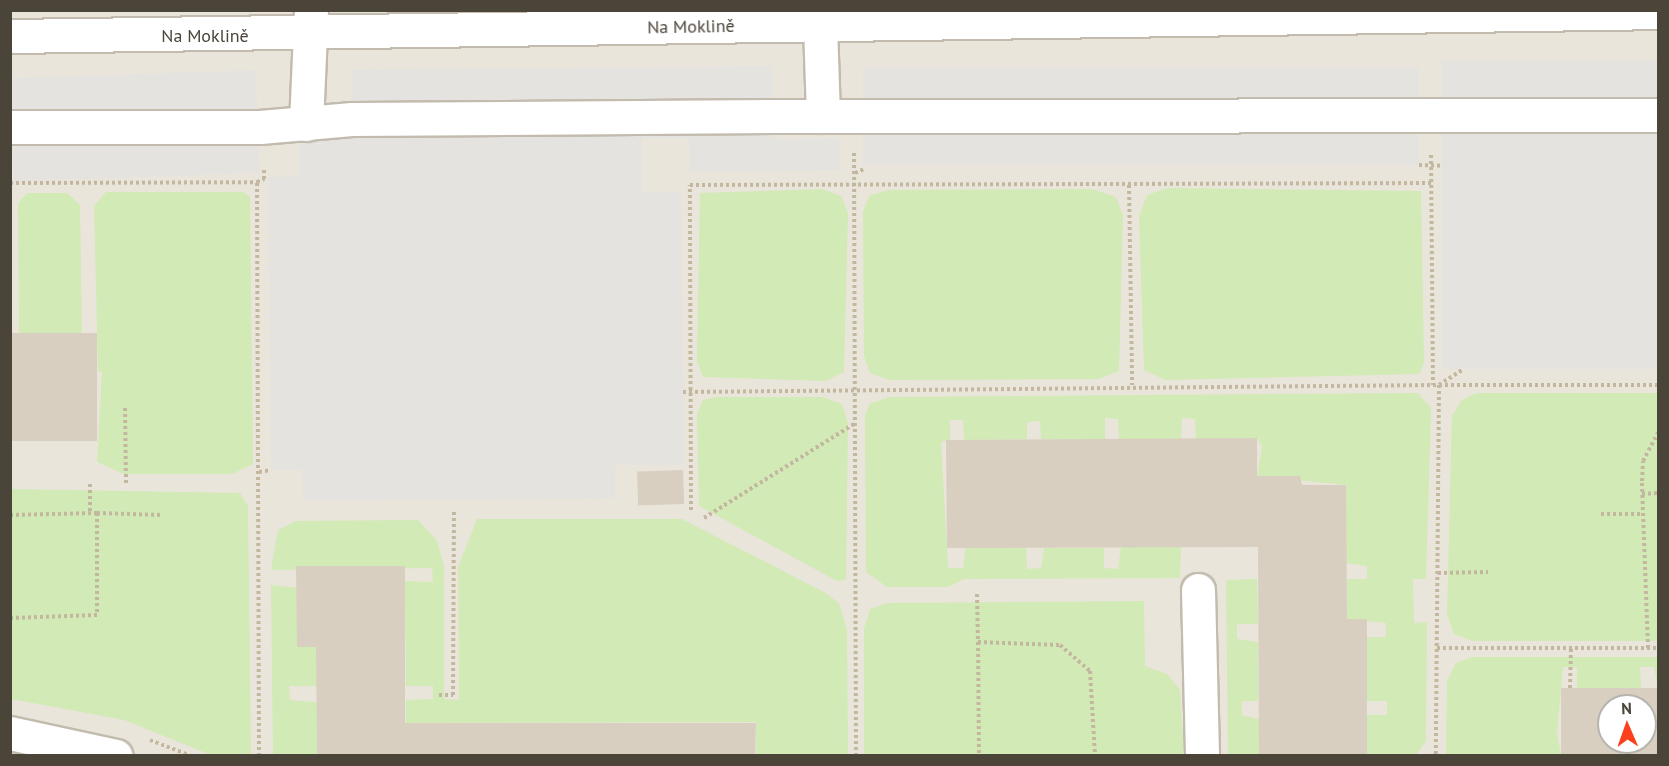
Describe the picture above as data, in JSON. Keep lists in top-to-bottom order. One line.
{"streets":{"street":["Na Moklině"]},"north":"top"}
